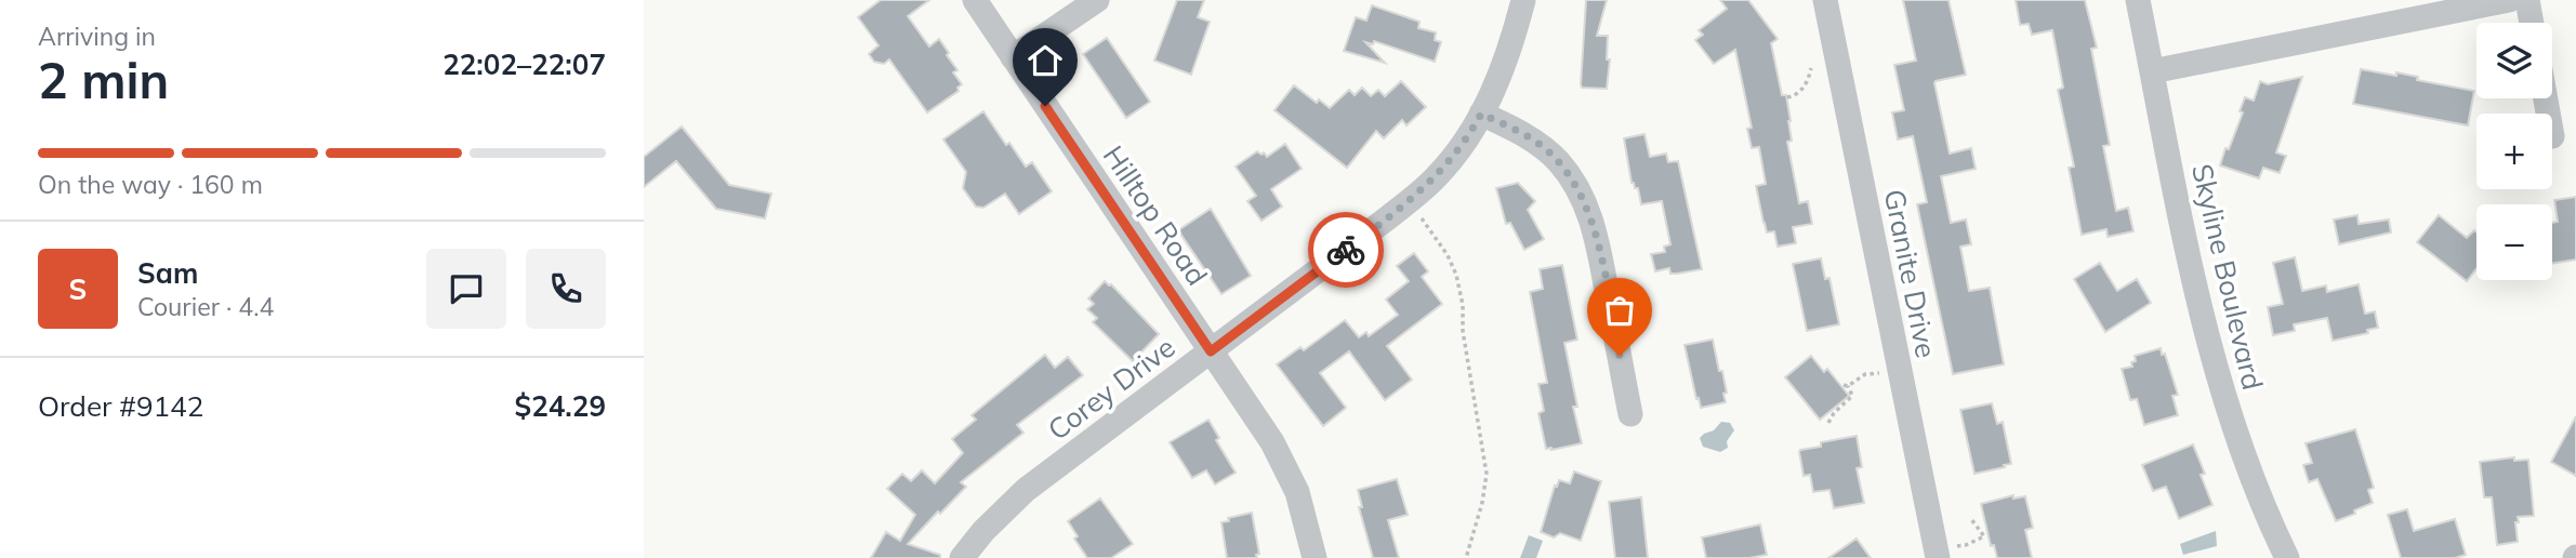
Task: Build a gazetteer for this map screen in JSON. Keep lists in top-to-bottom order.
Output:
{
  "streets": {
    "street": [
      "Hilltop Road",
      "Granite Drive",
      "Skyline Boulevard",
      "Corey Drive"
    ]
  },
  "crossings": [
    ["Hilltop Road", "Corey Drive"]
  ],
  "page": {
    "heading": ["2 min", "Arriving in", "22:02–22:07"],
    "panel": [
      "Sam",
      "Courier · 4.4",
      "Order #9142",
      "$24.29"
    ],
    "map_buttons": ["+", "−"],
    "bar": "On the way · 160 m",
    "round": "S"
  }
}
